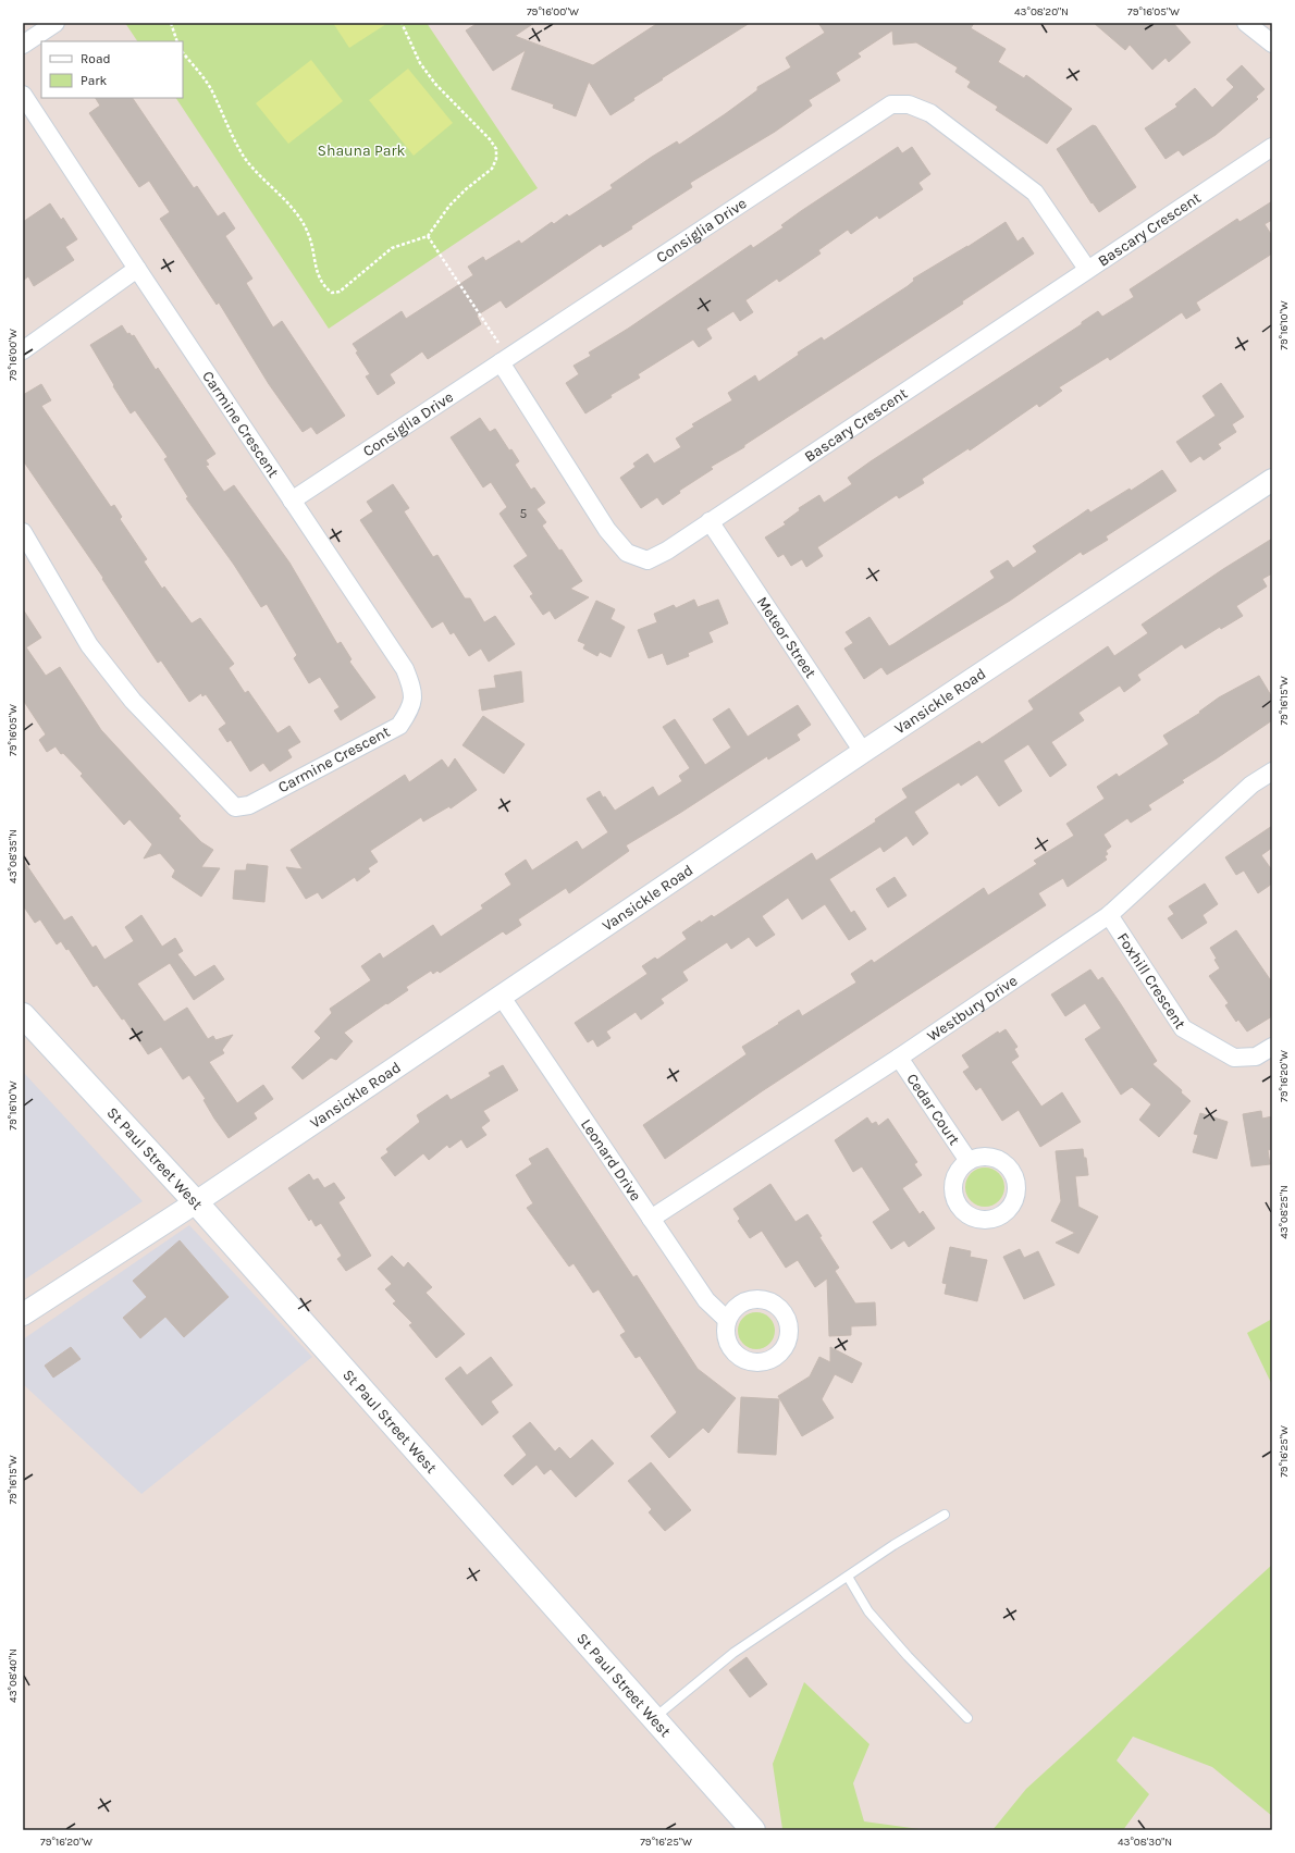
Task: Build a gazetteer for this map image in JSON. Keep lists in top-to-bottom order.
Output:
{
  "streets": {
    "main road": ["St Paul Street West"],
    "street": [
      "Bascary Crescent",
      "Consiglia Drive",
      "Carmine Crescent",
      "Meteor Street",
      "Vansickle Road",
      "Foxhill Crescent",
      "Westbury Drive",
      "Cedar Court",
      "Leonard Drive"
    ]
  },
  "crossings": [
    ["Bascary Crescent", "Consiglia Drive"],
    ["Bascary Crescent", "Meteor Street"],
    ["Consiglia Drive", "Carmine Crescent"],
    ["Meteor Street", "Vansickle Road"],
    ["Vansickle Road", "St Paul Street West"],
    ["Vansickle Road", "Leonard Drive"],
    ["Foxhill Crescent", "Westbury Drive"],
    ["Westbury Drive", "Cedar Court"],
    ["Westbury Drive", "Leonard Drive"]
  ],
  "parks": ["Shauna Park"],
  "house_numbers": ["5"],
  "legend": ["Road", "Park"],
  "coordinates": [
    "79°16'00\"W",
    "43°08'20\"N",
    "79°16'05\"W",
    "79°16'10\"W",
    "79°16'15\"W",
    "43°08'35\"N",
    "79°16'20\"W",
    "43°08'25\"N",
    "79°16'25\"W",
    "43°08'40\"N",
    "43°08'30\"N"
  ]
}
